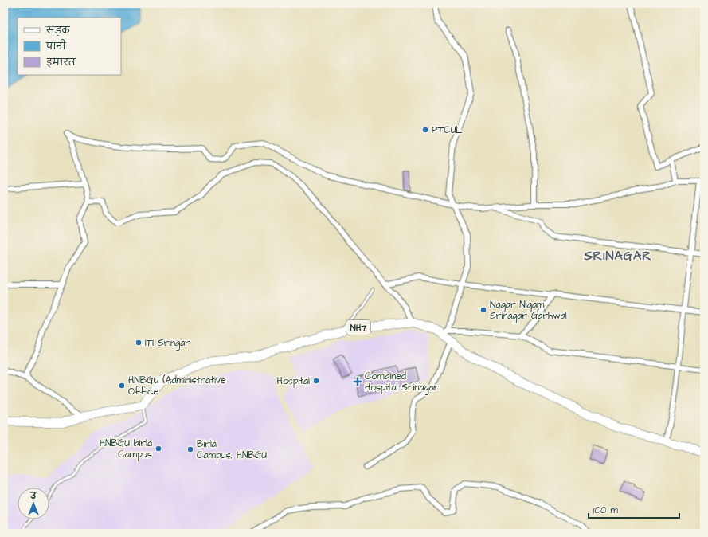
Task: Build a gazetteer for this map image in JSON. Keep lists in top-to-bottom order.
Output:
{
  "streets": {
    "highway": ["NH7"]
  },
  "districts": ["SRINAGAR"],
  "places": {
    "other": [
      "PTCUL",
      "Nagar Nigam Srinagar Garhwal",
      "ITI Sringar",
      "Hospital",
      "HNBGU (Administrative Office",
      "HNBGU birla Campus",
      "Birla Campus, HNBGU"
    ],
    "health": ["Combined Hospital Srinagar"]
  },
  "legend": ["सड़क", "पानी", "इमारत"],
  "scale_bar": "100 m",
  "north": "top"
}
